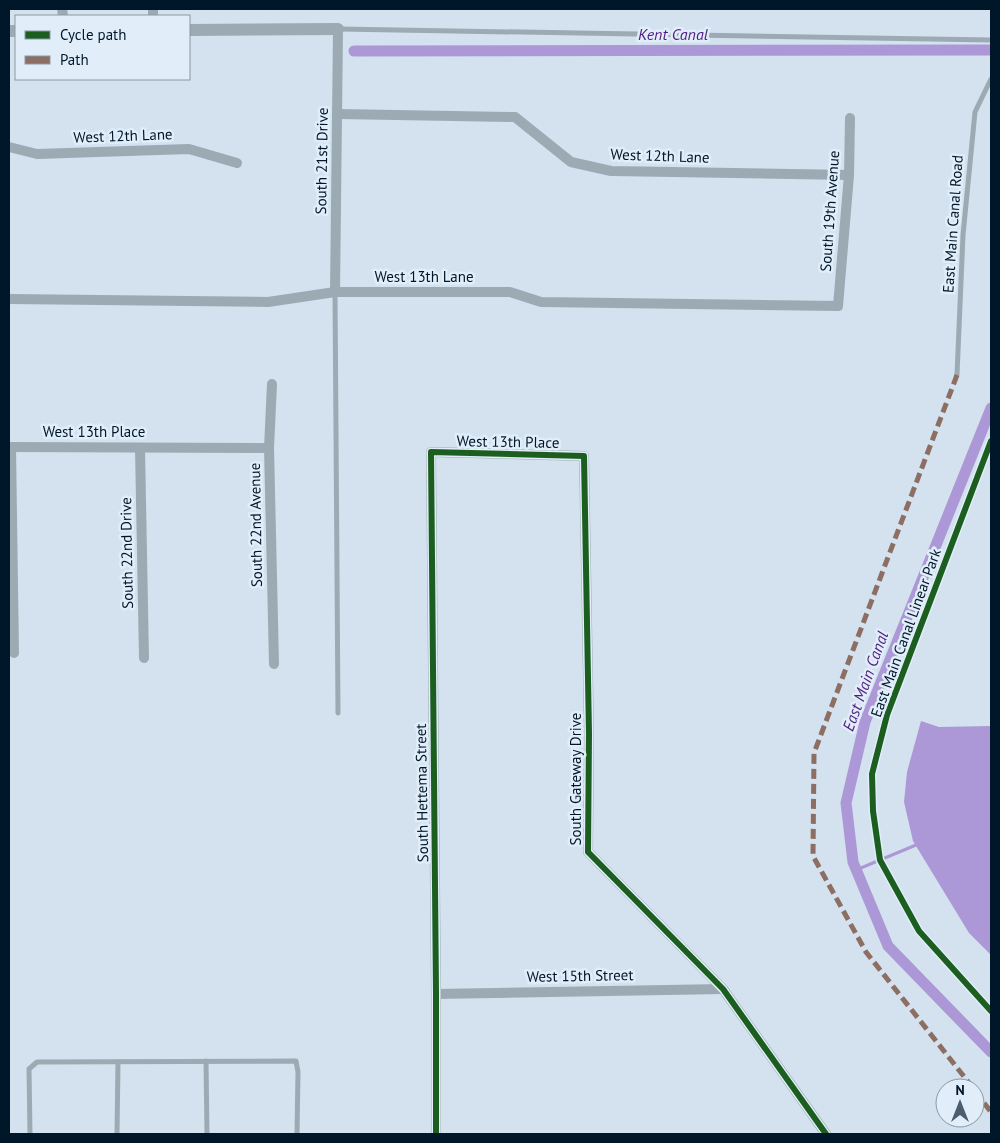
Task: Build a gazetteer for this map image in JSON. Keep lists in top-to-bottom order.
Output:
{
  "streets": {
    "street": [
      "West 12th Lane",
      "South 21st Drive",
      "South 19th Avenue",
      "West 13th Lane",
      "West 13th Place",
      "South 22nd Avenue",
      "South 22nd Drive",
      "South Gateway Drive",
      "South Hettema Street",
      "West 15th Street"
    ],
    "lane": ["East Main Canal Road"],
    "cycle path": ["East Main Canal Linear Park"]
  },
  "crossings": [
    ["West 12th Lane", "South 21st Drive"],
    ["West 12th Lane", "South 19th Avenue"],
    ["South 21st Drive", "West 13th Lane"],
    ["South 19th Avenue", "West 13th Lane"],
    ["West 13th Place", "South 22nd Avenue"],
    ["West 13th Place", "South 22nd Drive"],
    ["West 13th Place", "South Gateway Drive"],
    ["West 13th Place", "South Hettema Street"],
    ["South Gateway Drive", "West 15th Street"],
    ["South Hettema Street", "West 15th Street"]
  ],
  "water": ["Kent Canal", "East Main Canal"],
  "legend": ["Cycle path", "Path"],
  "north": "top"
}
